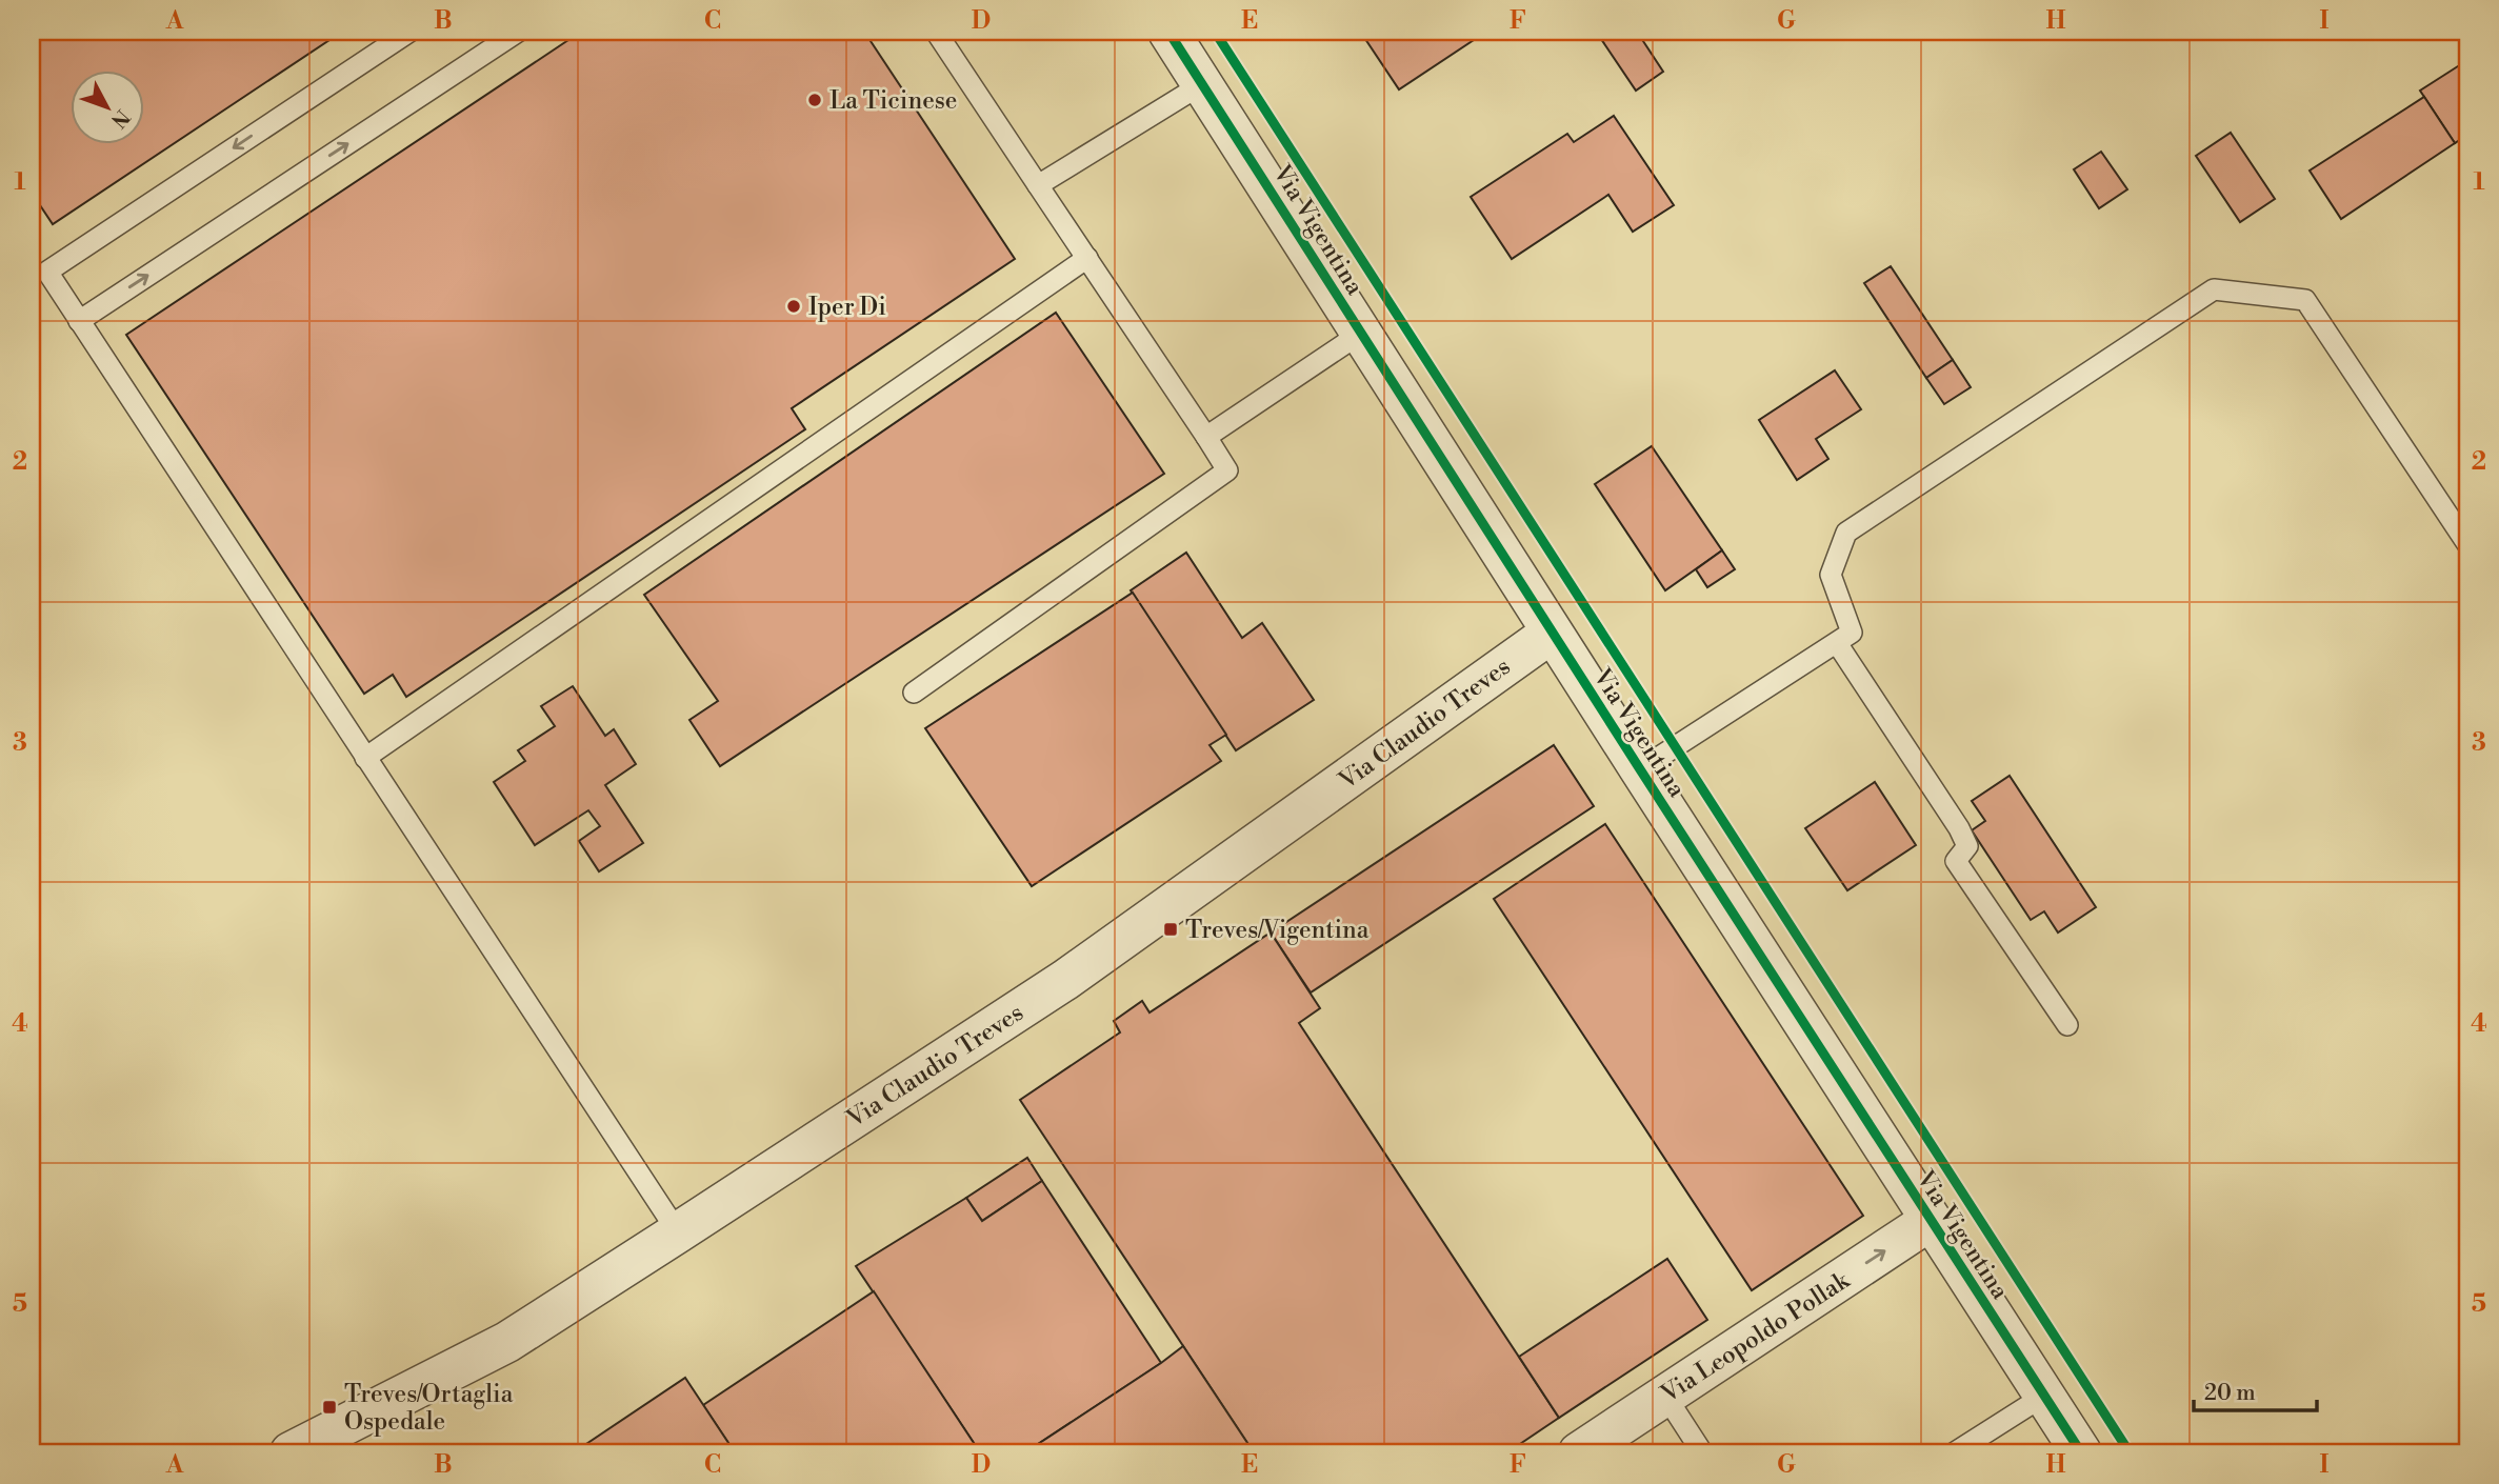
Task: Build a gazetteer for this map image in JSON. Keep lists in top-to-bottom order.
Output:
{
  "streets": {
    "street": ["Via Vigentina", "Via Claudio Treves", "Via Leopoldo Pollak"]
  },
  "crossings": [
    ["Via Vigentina", "Via Claudio Treves"],
    ["Via Vigentina", "Via Leopoldo Pollak"]
  ],
  "one_way": ["Via Leopoldo Pollak"],
  "places": {
    "other": ["La Ticinese", "Iper Di"],
    "transit": ["Treves/Vigentina", "Treves/Ortaglia Ospedale"]
  },
  "scale_bar": "20 m",
  "north": "bottom right",
  "grid": {
    "columns": [
      "A",
      "B",
      "C",
      "D",
      "E",
      "F",
      "G",
      "H",
      "I"
    ],
    "rows": [
      "1",
      "2",
      "3",
      "4",
      "5"
    ]
  }
}
